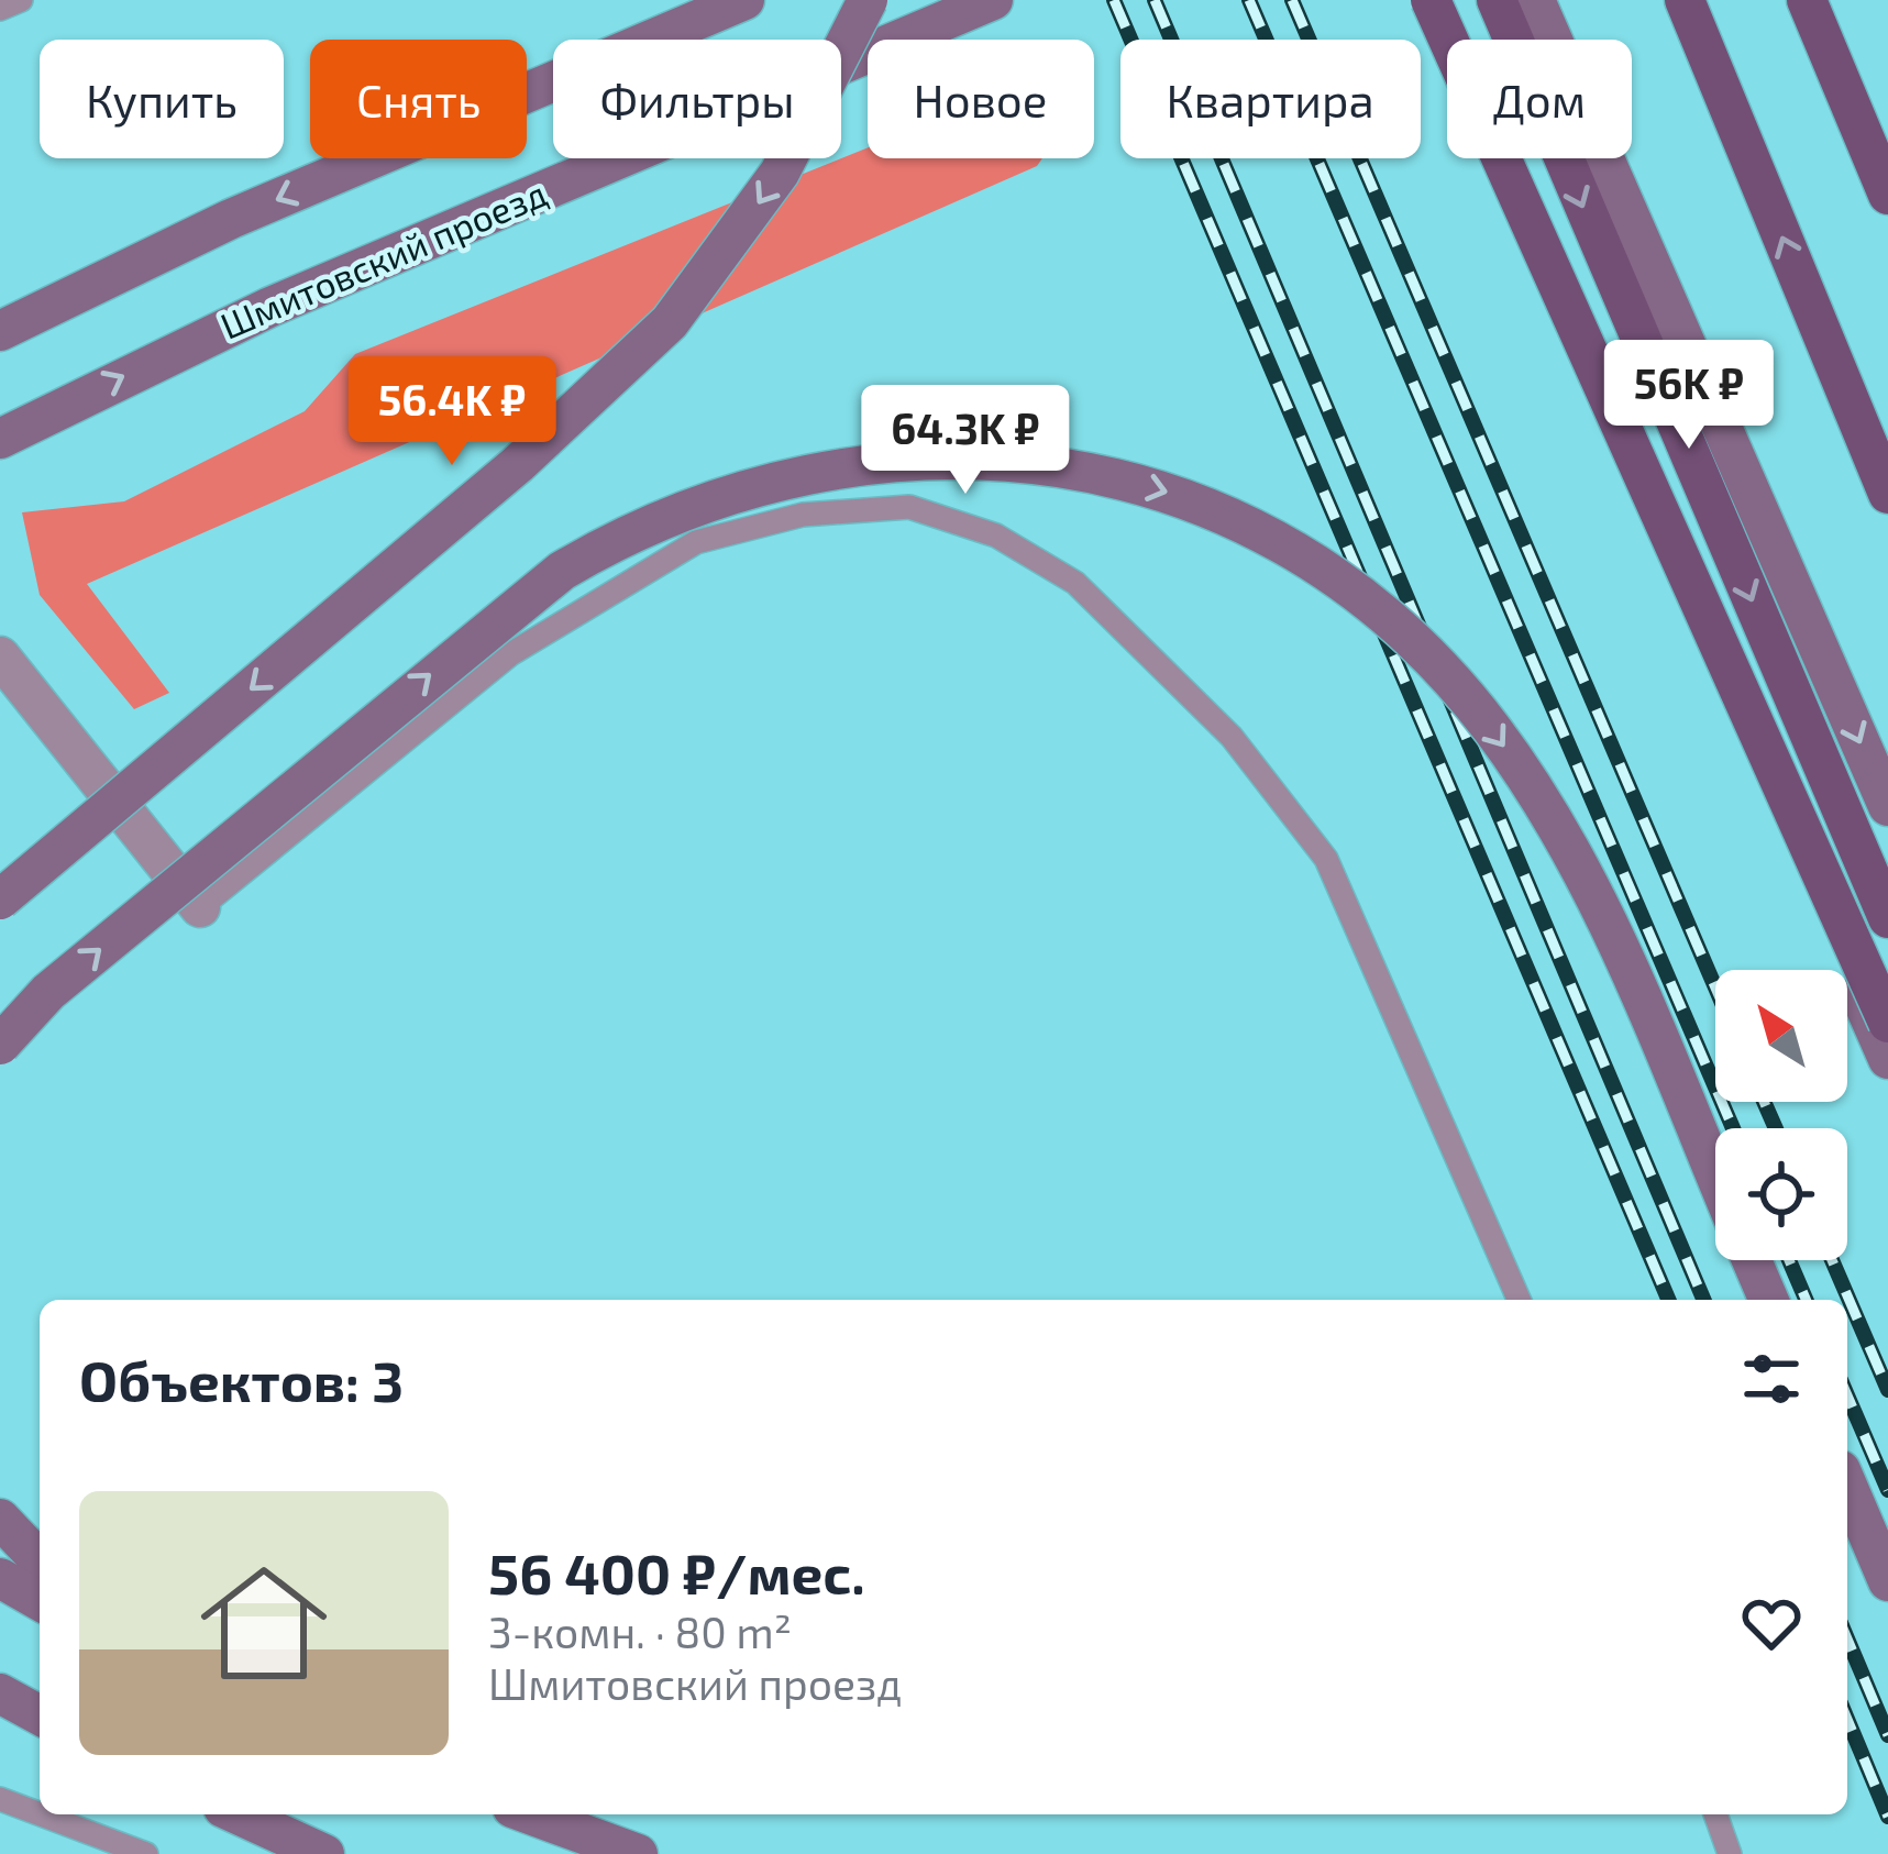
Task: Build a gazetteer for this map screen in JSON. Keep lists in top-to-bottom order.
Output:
{
  "streets": {
    "main road": ["Шмитовский проезд"]
  },
  "north": "top left",
  "page": {
    "chip": [
      "Купить",
      "Снять",
      "Фильтры",
      "Новое",
      "Квартира",
      "Дом"
    ],
    "price": ["56K ₽", "56.4K ₽", "64.3K ₽"],
    "heading": "Объектов: 3",
    "list": [
      {
        "name": "56 400 ₽/мес.",
        "note": "3-комн. · 80 m² · Шмитовский проезд"
      }
    ]
  }
}
